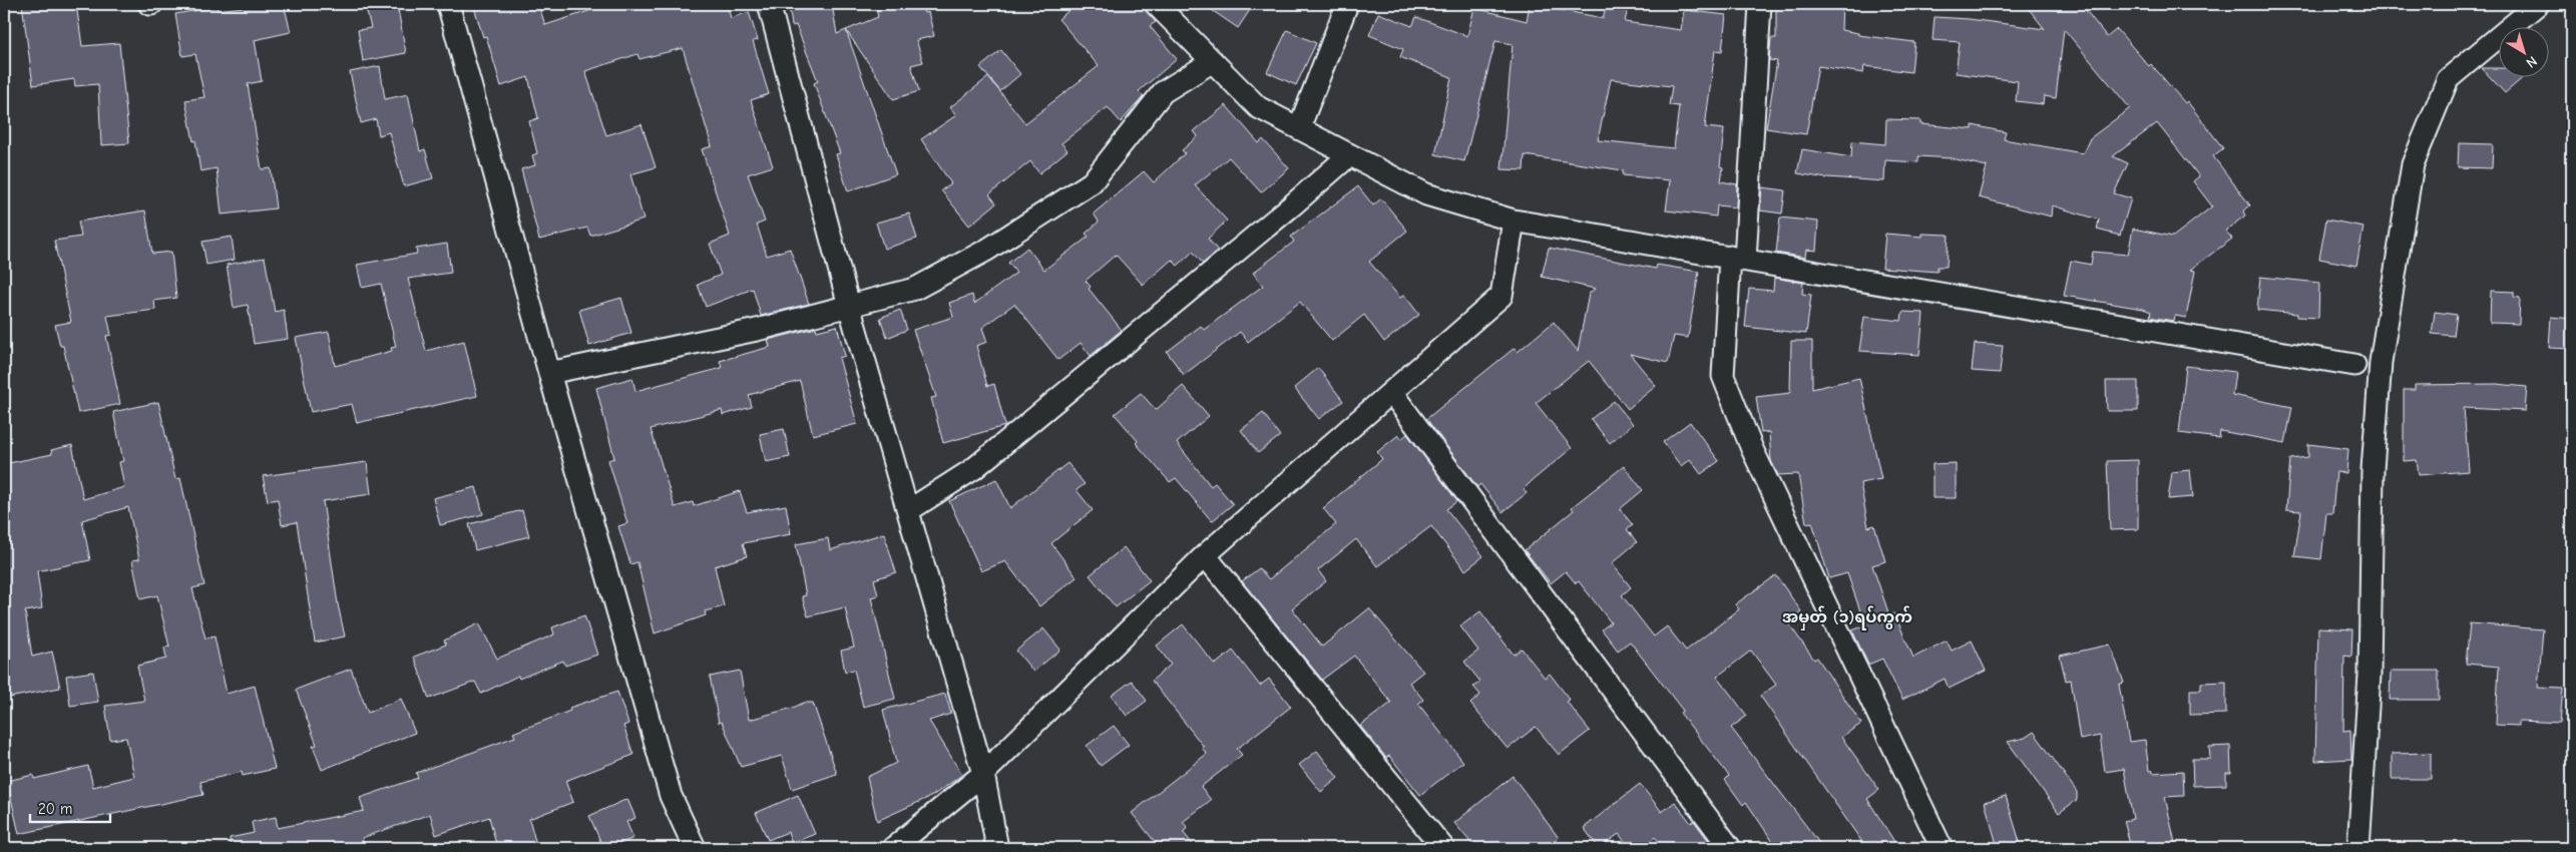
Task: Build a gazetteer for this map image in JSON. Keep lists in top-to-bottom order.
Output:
{
  "districts": ["အမှတ် (၁)ရပ်ကွက်"],
  "scale_bar": "20 m",
  "north": "bottom right"
}
